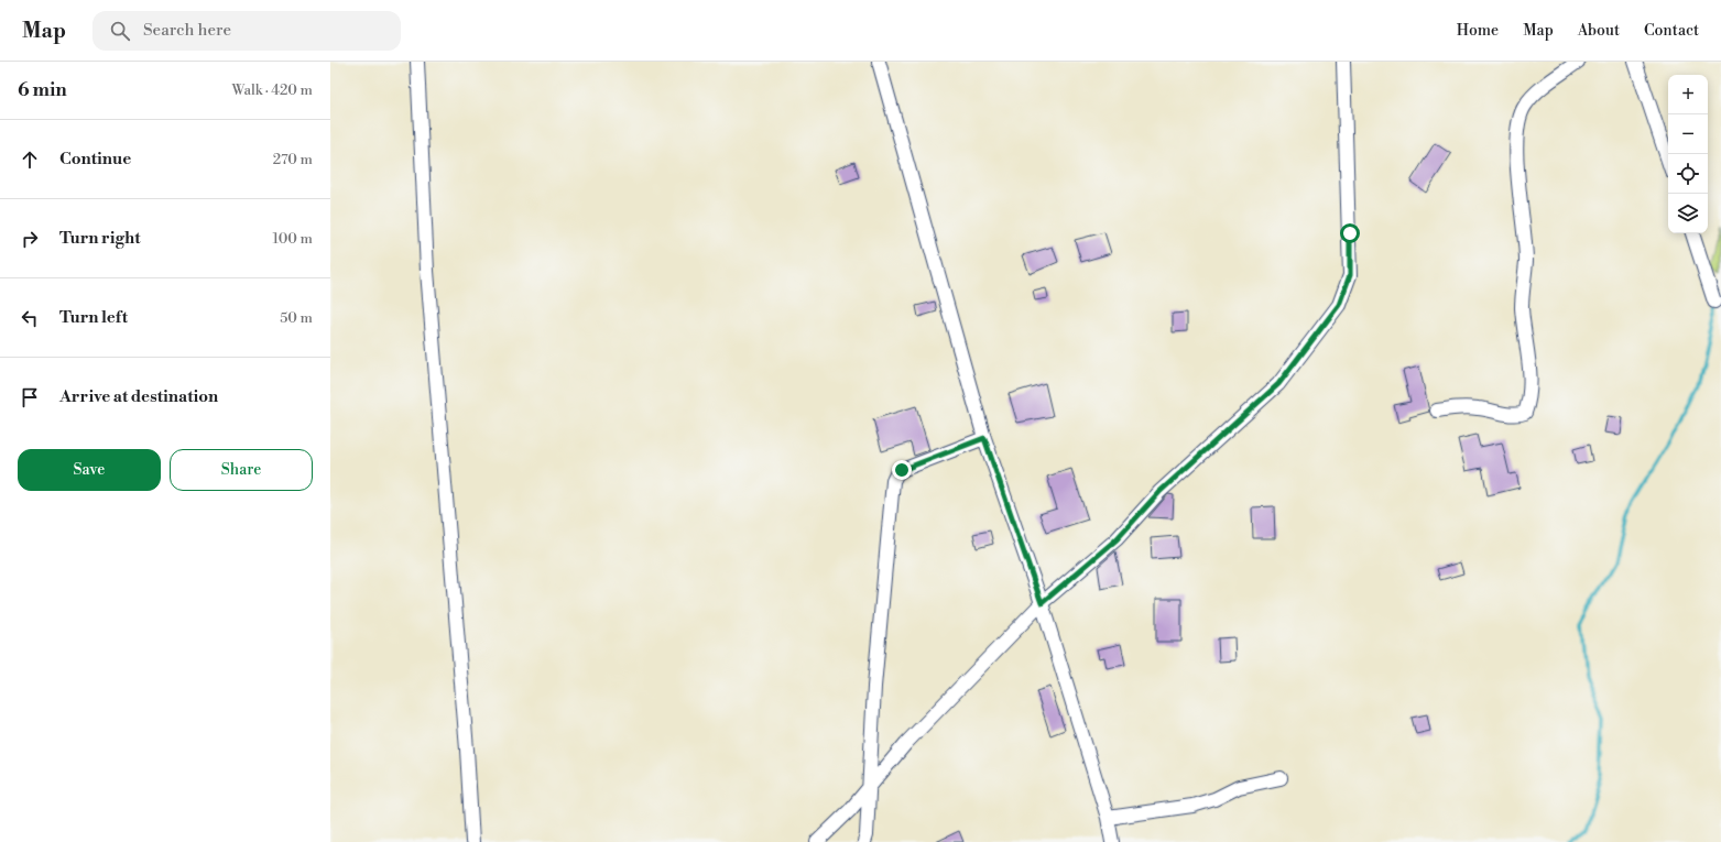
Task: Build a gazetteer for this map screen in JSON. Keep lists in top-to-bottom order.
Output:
{
  "page": {
    "header": "Map",
    "search": "Search here",
    "nav": [
      "Home",
      "Map",
      "About",
      "Contact"
    ],
    "heading": ["6 min", "Walk · 420 m"],
    "map_buttons": ["+", "−"],
    "list": [
      ["Continue", "270 m"],
      ["Turn right", "100 m"],
      ["Turn left", "50 m"],
      "Arrive at destination"
    ],
    "buttons": ["Save", "Share"]
  }
}
